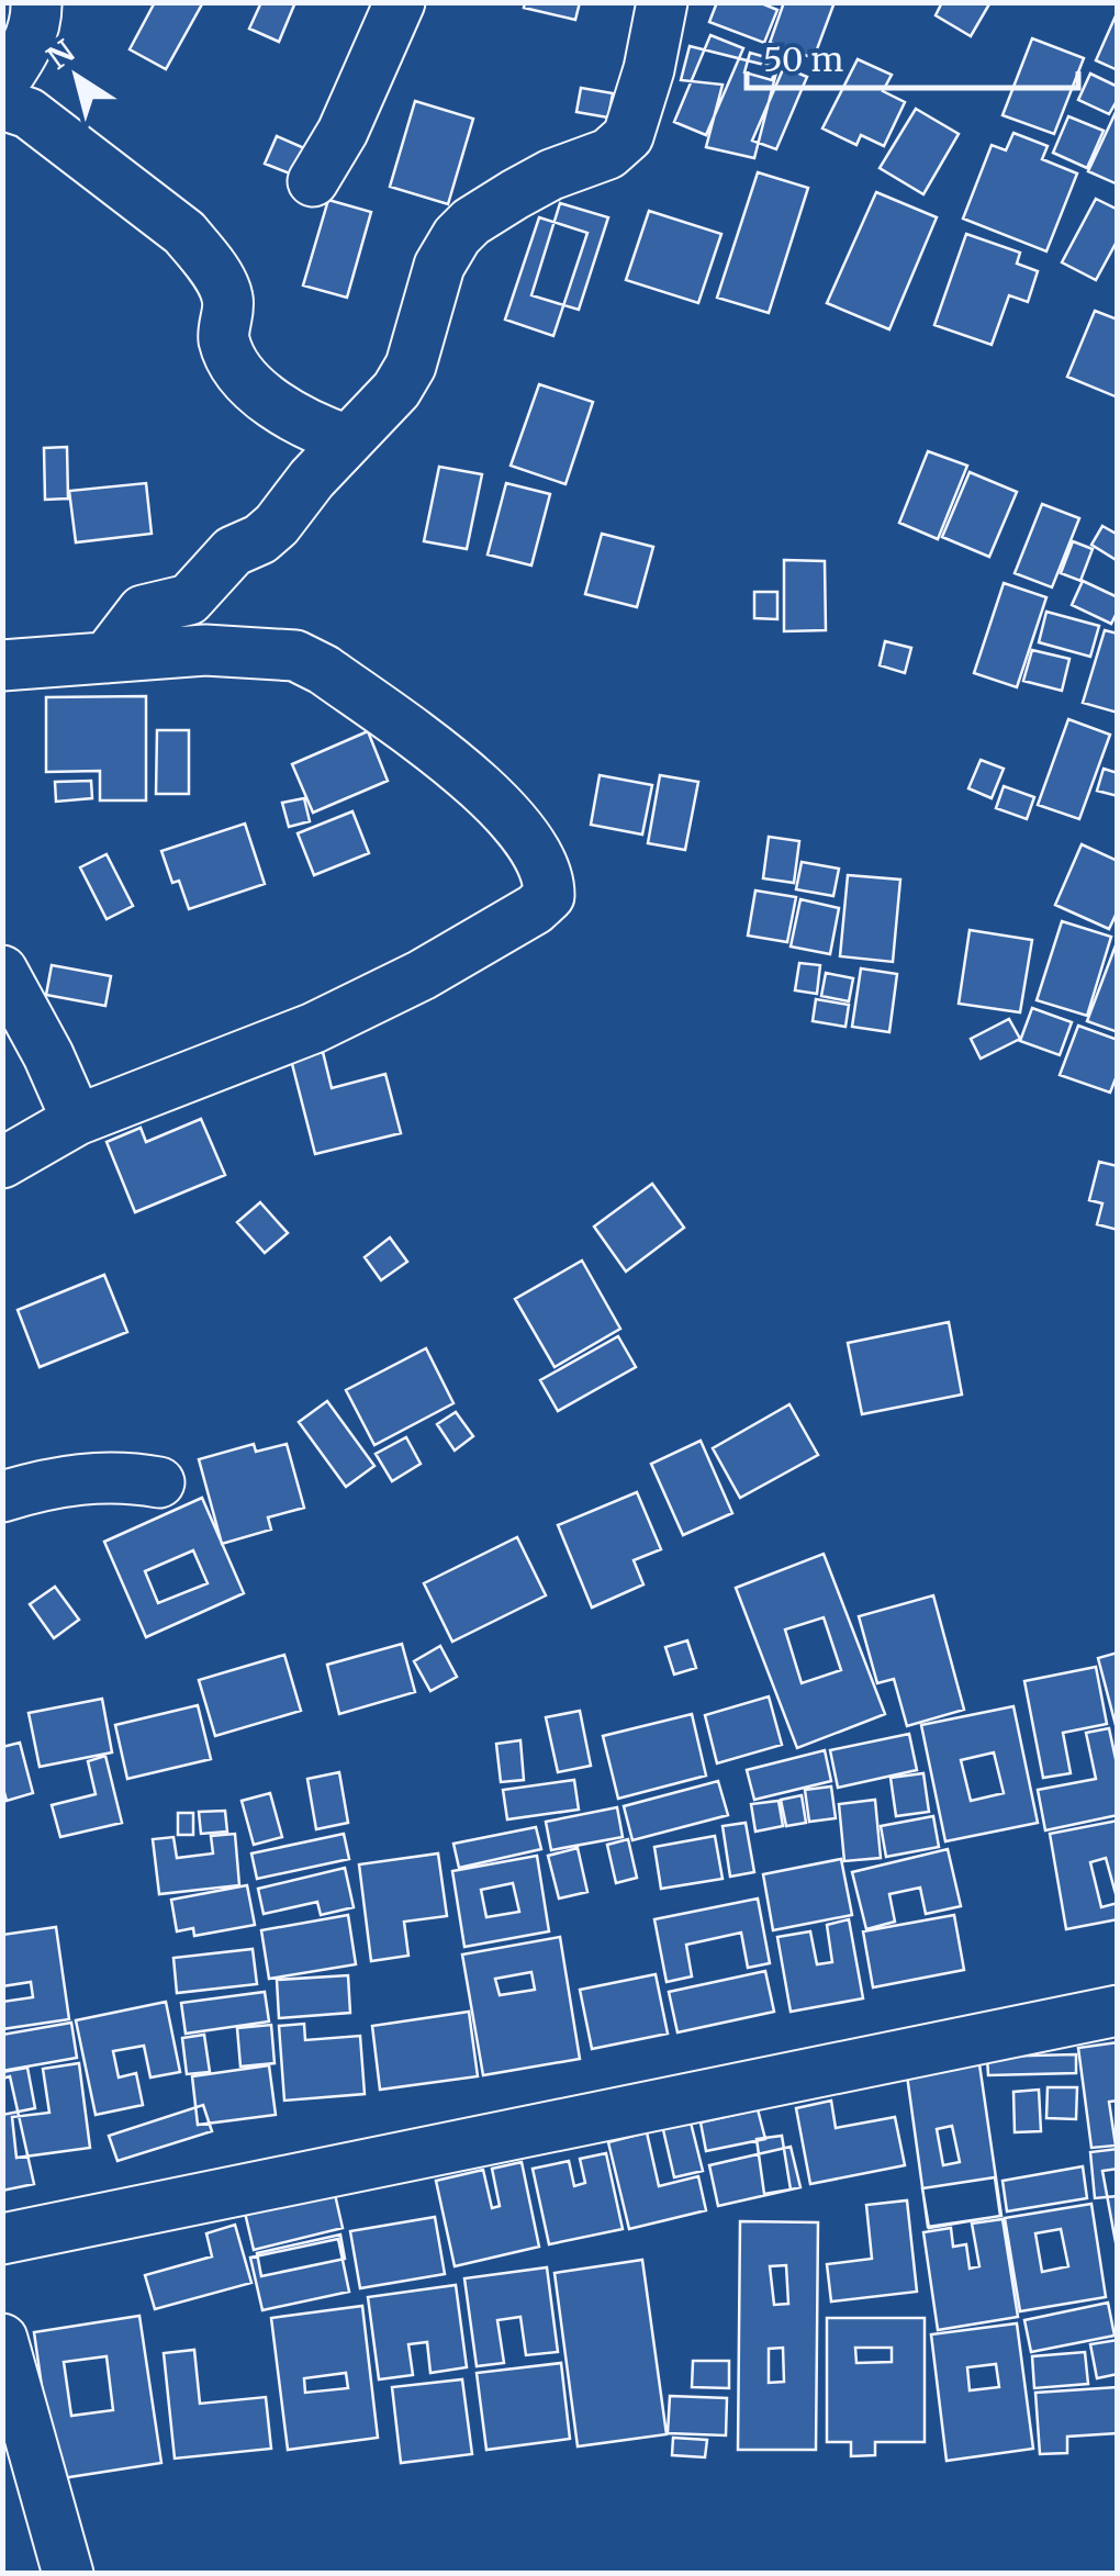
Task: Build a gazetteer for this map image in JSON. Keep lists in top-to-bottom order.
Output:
{
  "scale_bar": "50 m",
  "north": "top left"
}
